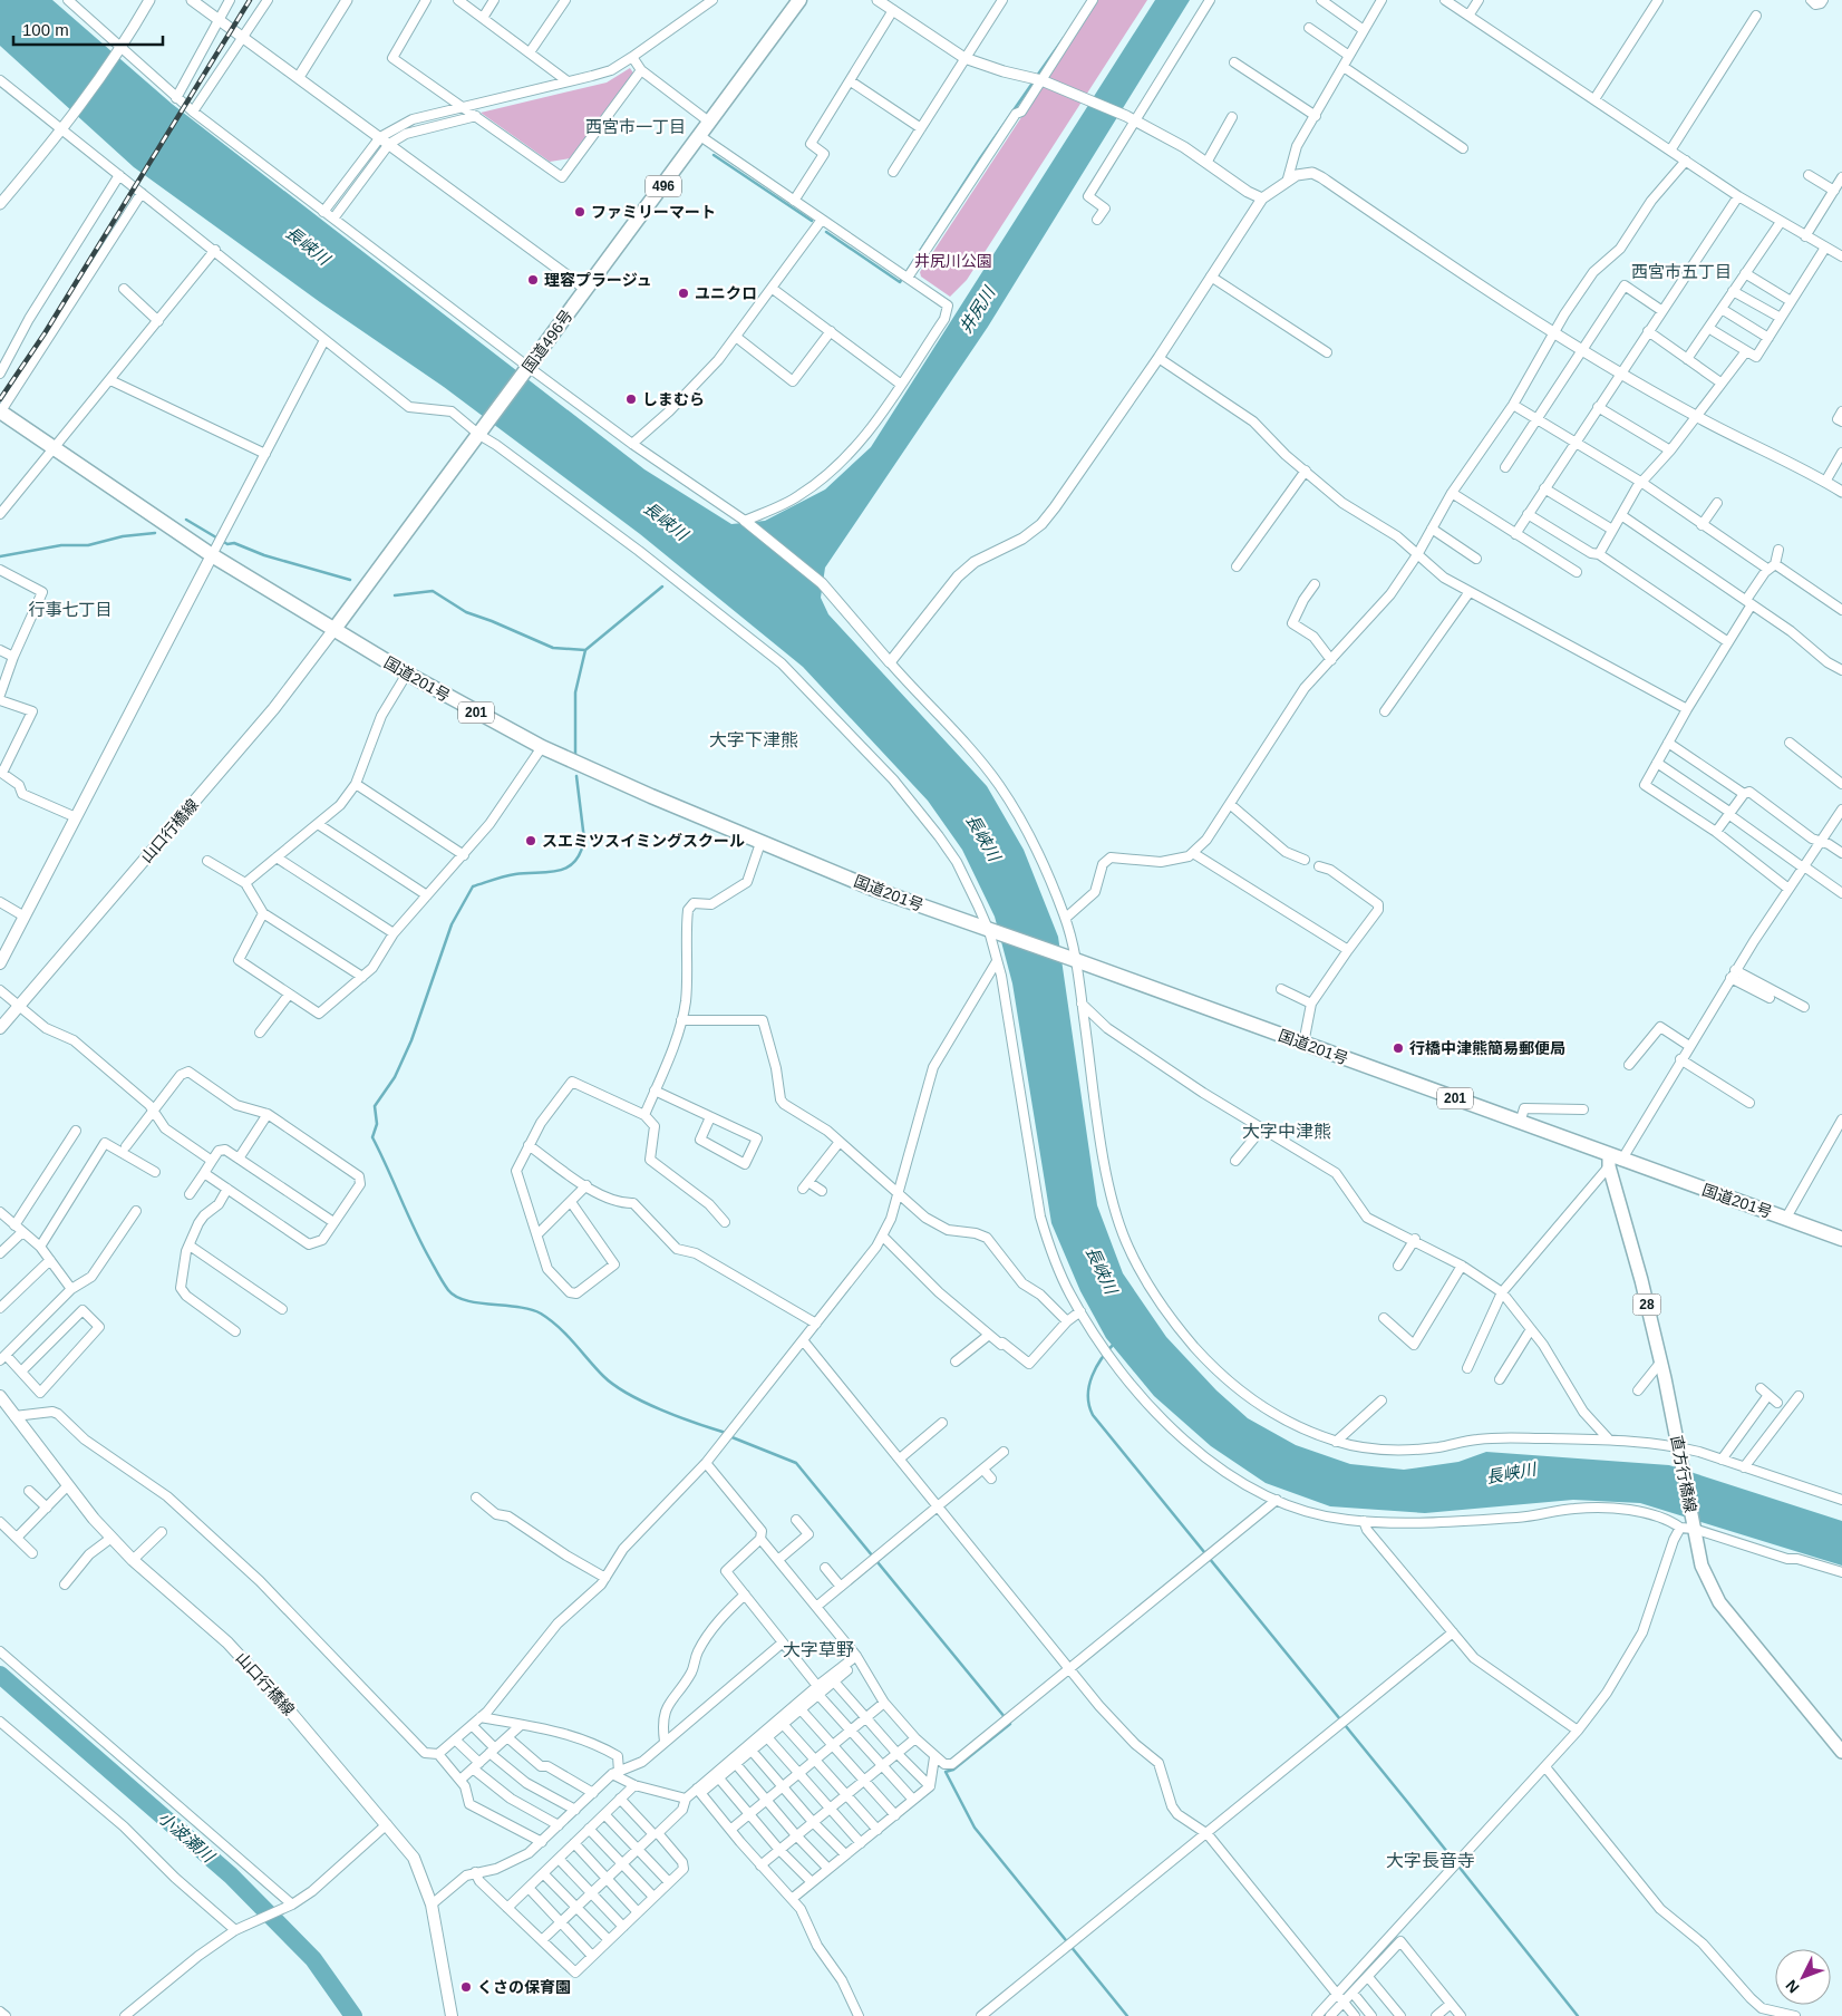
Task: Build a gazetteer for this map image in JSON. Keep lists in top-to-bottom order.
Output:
{
  "streets": {
    "highway": [
      "496",
      "国道496号",
      "国道201号",
      "201"
    ],
    "main road": ["山口行橋線", "28", "直方行橋線"]
  },
  "crossings": [
    ["国道496号", "国道201号"],
    ["国道496号", "山口行橋線"],
    ["国道201号", "山口行橋線"],
    ["国道201号", "直方行橋線"]
  ],
  "districts": [
    "西宮市一丁目",
    "西宮市五丁目",
    "行事七丁目",
    "大字下津熊",
    "大字中津熊",
    "大字草野",
    "大字長音寺"
  ],
  "water": ["長峡川", "井尻川", "小波瀬川"],
  "parks": ["井尻川公園"],
  "places": [
    "ファミリーマート",
    "理容プラージュ",
    "ユニクロ",
    "しまむら",
    "スエミツスイミングスクール",
    "行橋中津熊簡易郵便局",
    "くさの保育園"
  ],
  "scale_bar": "100 m",
  "north": "bottom left"
}
